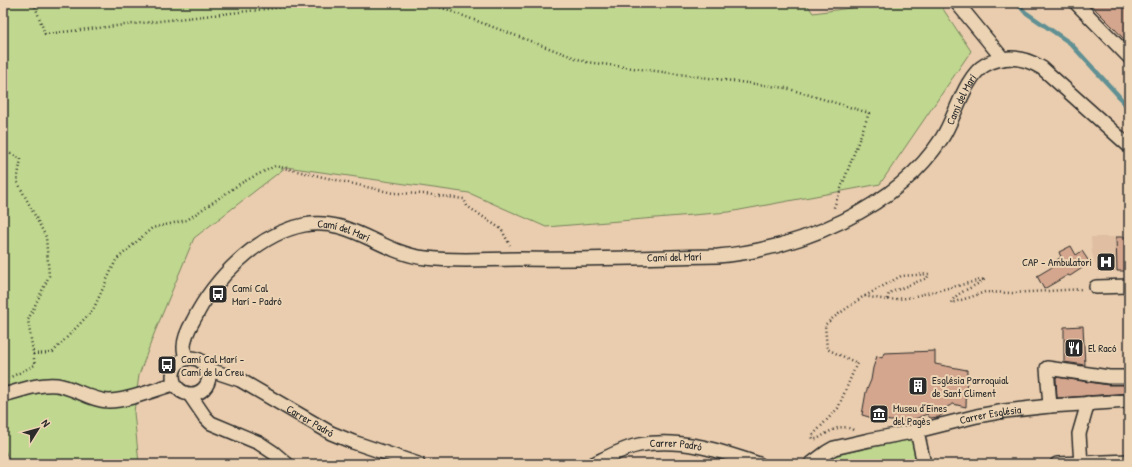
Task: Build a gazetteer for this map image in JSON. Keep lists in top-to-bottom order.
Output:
{
  "streets": {
    "street": ["Camí del Marí", "Carrer Església", "Carrer Padró"]
  },
  "crossings": [
    ["Camí del Marí", "Carrer Padró"]
  ],
  "places": {
    "hospital": ["CAP - Ambulatori"],
    "bus stop": ["Camí Cal Marí - Padró", "Camí Cal Marí - Camí de la Creu"],
    "restaurant": ["El Racó"],
    "building": ["Església Parroquial de Sant Climent"],
    "museum": ["Museu d’Eines del Pagès"]
  },
  "north": "top right"
}
